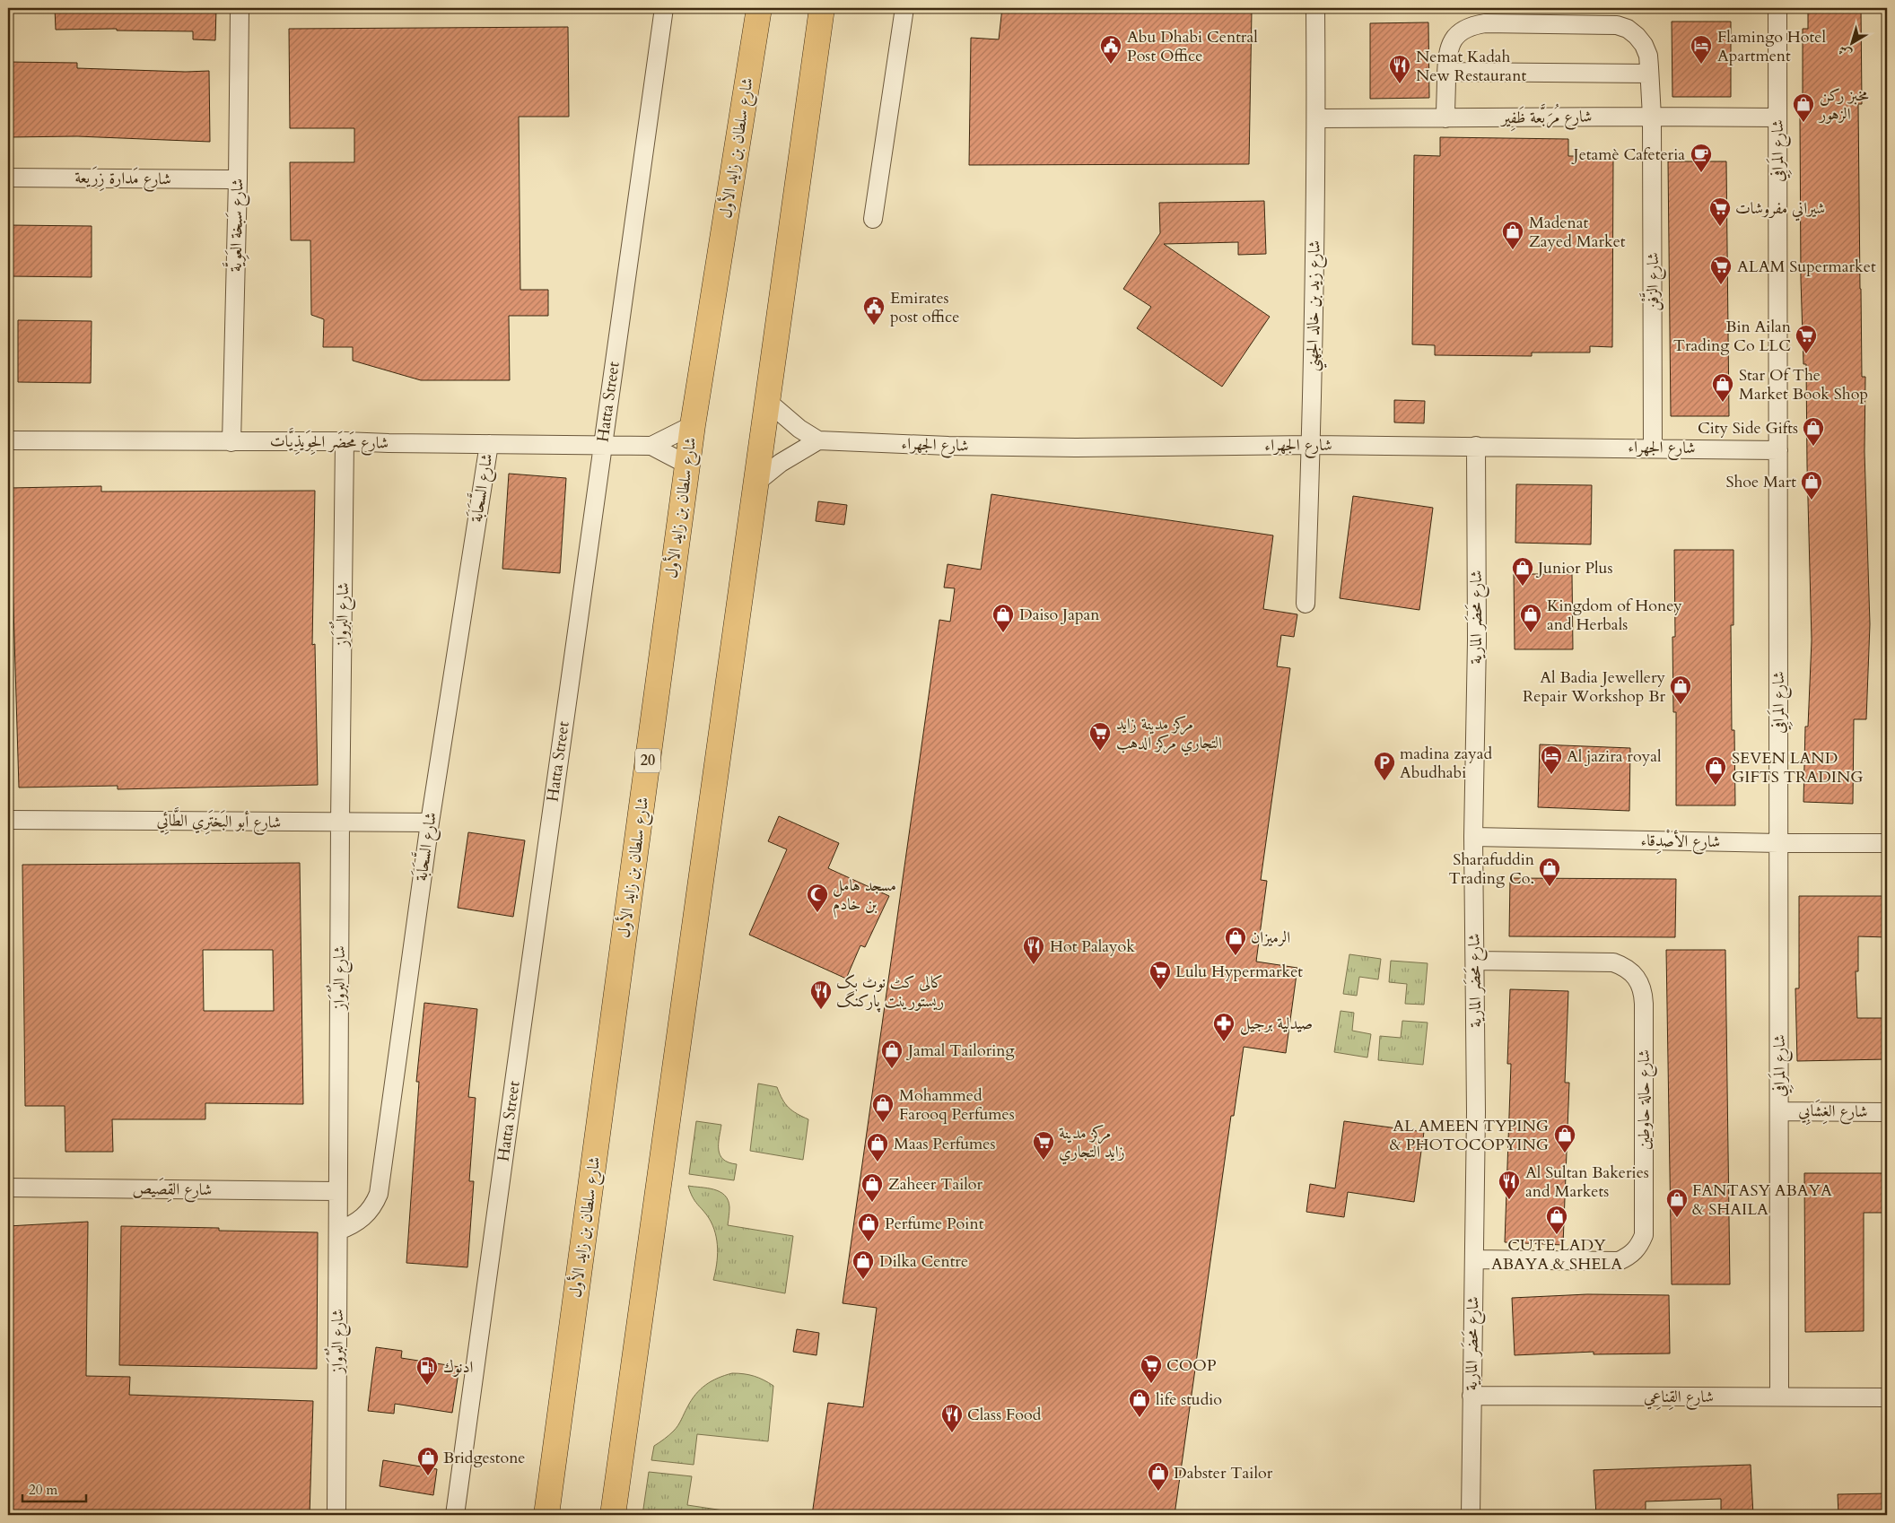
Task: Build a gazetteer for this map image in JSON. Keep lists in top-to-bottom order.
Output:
{
  "streets": {
    "main road": ["شارع سلطان بن زايد الأول", "20"],
    "street": [
      "شارع مُرَبَّعة ظَفِير",
      "شارع المَرافِي",
      "شارع مَدارة زِرَيعة",
      "شارع سَبخة العَوِيَّة",
      "شارع الزَّفْن",
      "شارع زيد بن خالد الجهني",
      "Hatta Street",
      "شارع مَحضَر الحِوَيذِيَّات",
      "شارع الجهراء",
      "شارع السَّحَابَة",
      "شارع البُرْوَاز",
      "شارع مَحضَر المارية",
      "شارع أبو البَختَرِي الطَّائِي",
      "شارع الأصْدِقاء",
      "شارع حالة حاوطين",
      "شارع الغِشَابِي",
      "شارع القِصَيص",
      "شارع القِناعِي"
    ]
  },
  "crossings": [
    ["شارع مُرَبَّعة ظَفِير", "شارع المَرافِي"],
    ["شارع مُرَبَّعة ظَفِير", "شارع الزَّفْن"],
    ["شارع مُرَبَّعة ظَفِير", "شارع زيد بن خالد الجهني"],
    ["شارع سلطان بن زايد الأول", "شارع مَحضَر الحِوَيذِيَّات"],
    ["شارع المَرافِي", "شارع الجهراء"],
    ["شارع المَرافِي", "شارع الأصْدِقاء"],
    ["شارع المَرافِي", "شارع الغِشَابِي"],
    ["شارع المَرافِي", "شارع القِناعِي"],
    ["شارع مَدارة زِرَيعة", "شارع سَبخة العَوِيَّة"],
    ["شارع سَبخة العَوِيَّة", "شارع مَحضَر الحِوَيذِيَّات"],
    ["شارع الزَّفْن", "شارع الجهراء"],
    ["شارع زيد بن خالد الجهني", "شارع الجهراء"],
    ["Hatta Street", "شارع مَحضَر الحِوَيذِيَّات"],
    ["شارع مَحضَر الحِوَيذِيَّات", "شارع السَّحَابَة"],
    ["شارع مَحضَر الحِوَيذِيَّات", "شارع البُرْوَاز"],
    ["شارع الجهراء", "شارع مَحضَر المارية"],
    ["شارع السَّحَابَة", "شارع البُرْوَاز"],
    ["شارع السَّحَابَة", "شارع أبو البَختَرِي الطَّائِي"],
    ["شارع البُرْوَاز", "شارع أبو البَختَرِي الطَّائِي"],
    ["شارع البُرْوَاز", "شارع القِصَيص"],
    ["شارع مَحضَر المارية", "شارع الأصْدِقاء"],
    ["شارع مَحضَر المارية", "شارع حالة حاوطين"],
    ["شارع مَحضَر المارية", "شارع القِناعِي"]
  ],
  "places": {
    "public building": ["Abu Dhabi Central Post Office", "Emirates post office"],
    "hotel": ["Flamingo Hotel Apartment", "Al jazira royal"],
    "restaurant": [
      "Nemat Kadah New Restaurant",
      "Hot Palayok",
      "کالی کٹ نوٹ بک ریستورینت پارکنگ",
      "Al Sultan Bakeries and Markets",
      "Class Food"
    ],
    "shop": [
      "مخبز ركن الزهور",
      "Madenat Zayed Market",
      "Star Of The Market Book Shop",
      "City Side Gifts",
      "Shoe Mart",
      "Junior Plus",
      "Daiso Japan",
      "Kingdom of Honey and Herbals",
      "Al Badia Jewellery Repair Workshop Br",
      "SEVEN LAND GIFTS TRADING",
      "Sharafuddin Trading Co.",
      "الرميزان",
      "Jamal Tailoring",
      "Mohammed Farooq Perfumes",
      "AL AMEEN TYPING & PHOTOCOPYING",
      "Maas Perfumes",
      "Zaheer Tailor",
      "FANTASY ABAYA & SHAILA",
      "CUTE LADY ABAYA & SHELA",
      "Perfume Point",
      "Dilka Centre",
      "life studio",
      "Bridgestone",
      "Dabster Tailor"
    ],
    "cafe": ["Jetamè Cafeteria"],
    "supermarket": [
      "شيراني مفروشات",
      "ALAM Supermarket",
      "Bin Ailan Trading Co LLC",
      "مركز مدينة زايد التجاري مركز الدهب",
      "Lulu Hypermarket",
      "مركز مدينة زايد التجاري",
      "COOP"
    ],
    "parking": ["madina zayad Abudhabi"],
    "mosque": ["مسجد هامل بن خادم"],
    "pharmacy": ["صيدلية برجيل"],
    "fuel station": ["ادنوك"]
  },
  "scale_bar": "20 m",
  "north": "bottom left"
}
